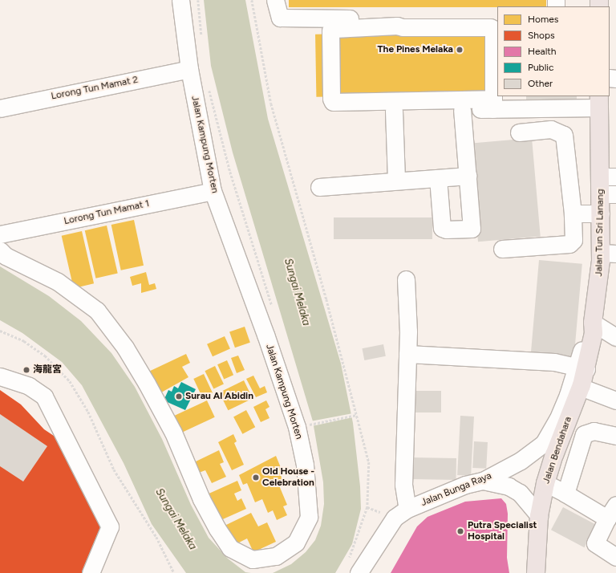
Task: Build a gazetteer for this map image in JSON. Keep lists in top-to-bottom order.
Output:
{
  "streets": {
    "main road": ["Jalan Tun Sri Lanang", "Jalan Bendahara"],
    "street": [
      "Lorong Tun Mamat 2",
      "Jalan Kampung Morten",
      "Lorong Tun Mamat 1",
      "Jalan Bunga Raya"
    ]
  },
  "crossings": [
    ["Lorong Tun Mamat 2", "Jalan Kampung Morten"],
    ["Jalan Kampung Morten", "Lorong Tun Mamat 1"],
    ["Jalan Tun Sri Lanang", "Jalan Bendahara"],
    ["Jalan Bendahara", "Jalan Bunga Raya"]
  ],
  "water": ["Sungai Melaka"],
  "places": [
    "The Pines Melaka",
    "海龍宮",
    "Surau Al Abidin",
    "Old House - Celebration",
    "Putra Specialist Hospital"
  ],
  "legend": [
    "Homes",
    "Shops",
    "Health",
    "Public",
    "Other"
  ]
}
